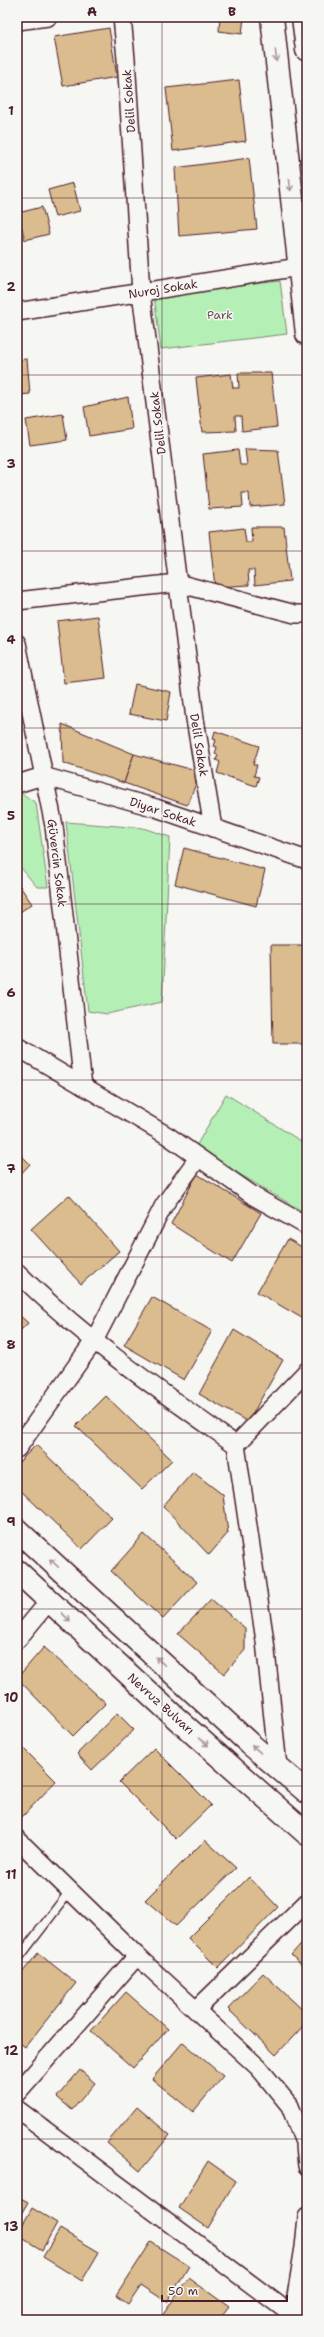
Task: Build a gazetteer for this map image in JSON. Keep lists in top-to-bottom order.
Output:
{
  "streets": {
    "main road": ["Nevruz Bulvarı"],
    "street": [
      "Delil Sokak",
      "Nuroj Sokak",
      "Diyar Sokak",
      "Güvercin Sokak"
    ]
  },
  "crossings": [
    ["Delil Sokak", "Nuroj Sokak"],
    ["Delil Sokak", "Diyar Sokak"],
    ["Diyar Sokak", "Güvercin Sokak"]
  ],
  "parks": ["Park"],
  "scale_bar": "50 m",
  "grid": {
    "columns": ["A", "B"],
    "rows": [
      "1",
      "2",
      "3",
      "4",
      "5",
      "6",
      "7",
      "8",
      "9",
      "10",
      "11",
      "12",
      "13"
    ]
  }
}
